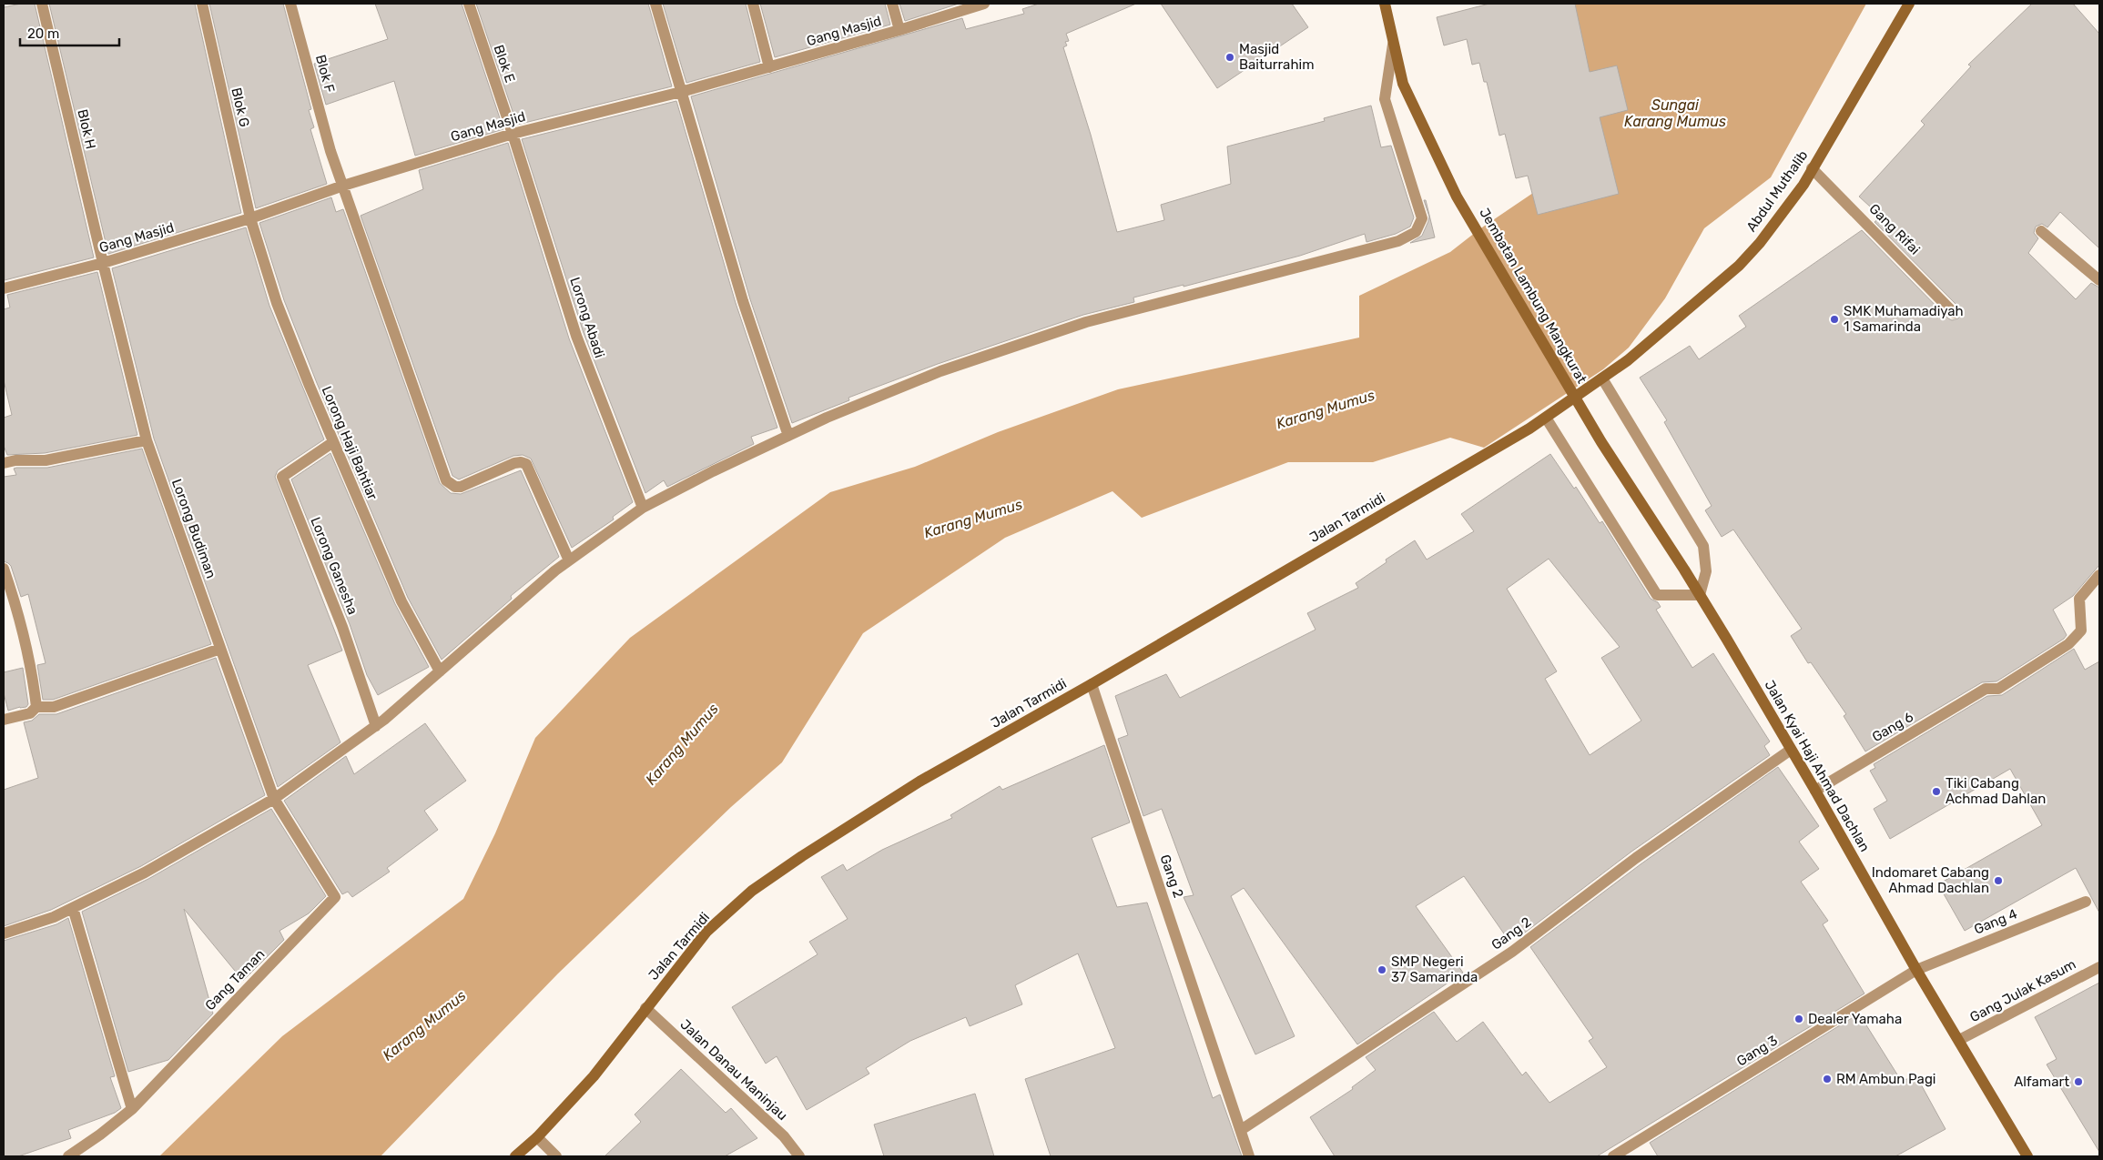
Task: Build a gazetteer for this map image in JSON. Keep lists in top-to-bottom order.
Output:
{
  "streets": {
    "street": [
      "Gang Masjid",
      "Blok E",
      "Blok F",
      "Blok G",
      "Blok H",
      "Abdul Muthalib",
      "Gang Rifai",
      "Jembatan Lambung Mangkurat",
      "Lorong Abadi",
      "Lorong Haji Bahtiar",
      "Jalan Tarmidi",
      "Lorong Budiman",
      "Lorong Ganesha",
      "Gang 6",
      "Jalan Kyai Haji Ahmad Dachlan",
      "Gang 2",
      "Gang 4",
      "Gang Taman",
      "Gang Julak Kasum",
      "Gang 3",
      "Jalan Danau Maninjau"
    ]
  },
  "crossings": [
    ["Gang Masjid", "Blok E"],
    ["Gang Masjid", "Blok F"],
    ["Gang Masjid", "Blok G"],
    ["Gang Masjid", "Blok H"],
    ["Gang Masjid", "Lorong Abadi"],
    ["Gang Masjid", "Lorong Haji Bahtiar"],
    ["Gang Masjid", "Lorong Budiman"],
    ["Blok E", "Lorong Abadi"],
    ["Blok G", "Lorong Haji Bahtiar"],
    ["Blok H", "Lorong Budiman"],
    ["Abdul Muthalib", "Gang Rifai"],
    ["Abdul Muthalib", "Jalan Tarmidi"],
    ["Jembatan Lambung Mangkurat", "Jalan Kyai Haji Ahmad Dachlan"],
    ["Lorong Haji Bahtiar", "Lorong Ganesha"],
    ["Jalan Tarmidi", "Gang 2"],
    ["Jalan Tarmidi", "Jalan Danau Maninjau"],
    ["Lorong Budiman", "Gang Taman"],
    ["Gang 6", "Jalan Kyai Haji Ahmad Dachlan"],
    ["Jalan Kyai Haji Ahmad Dachlan", "Gang 2"],
    ["Jalan Kyai Haji Ahmad Dachlan", "Gang 4"],
    ["Jalan Kyai Haji Ahmad Dachlan", "Gang Julak Kasum"],
    ["Jalan Kyai Haji Ahmad Dachlan", "Gang 3"],
    ["Gang 4", "Gang 3"]
  ],
  "water": ["Sungai Karang Mumus", "Karang Mumus"],
  "places": [
    "Masjid Baiturrahim",
    "SMK Muhamadiyah 1 Samarinda",
    "Tiki Cabang Achmad Dahlan",
    "Indomaret Cabang Ahmad Dachlan",
    "SMP Negeri 37 Samarinda",
    "Dealer Yamaha",
    "RM Ambun Pagi",
    "Alfamart"
  ],
  "scale_bar": "20 m"
}
